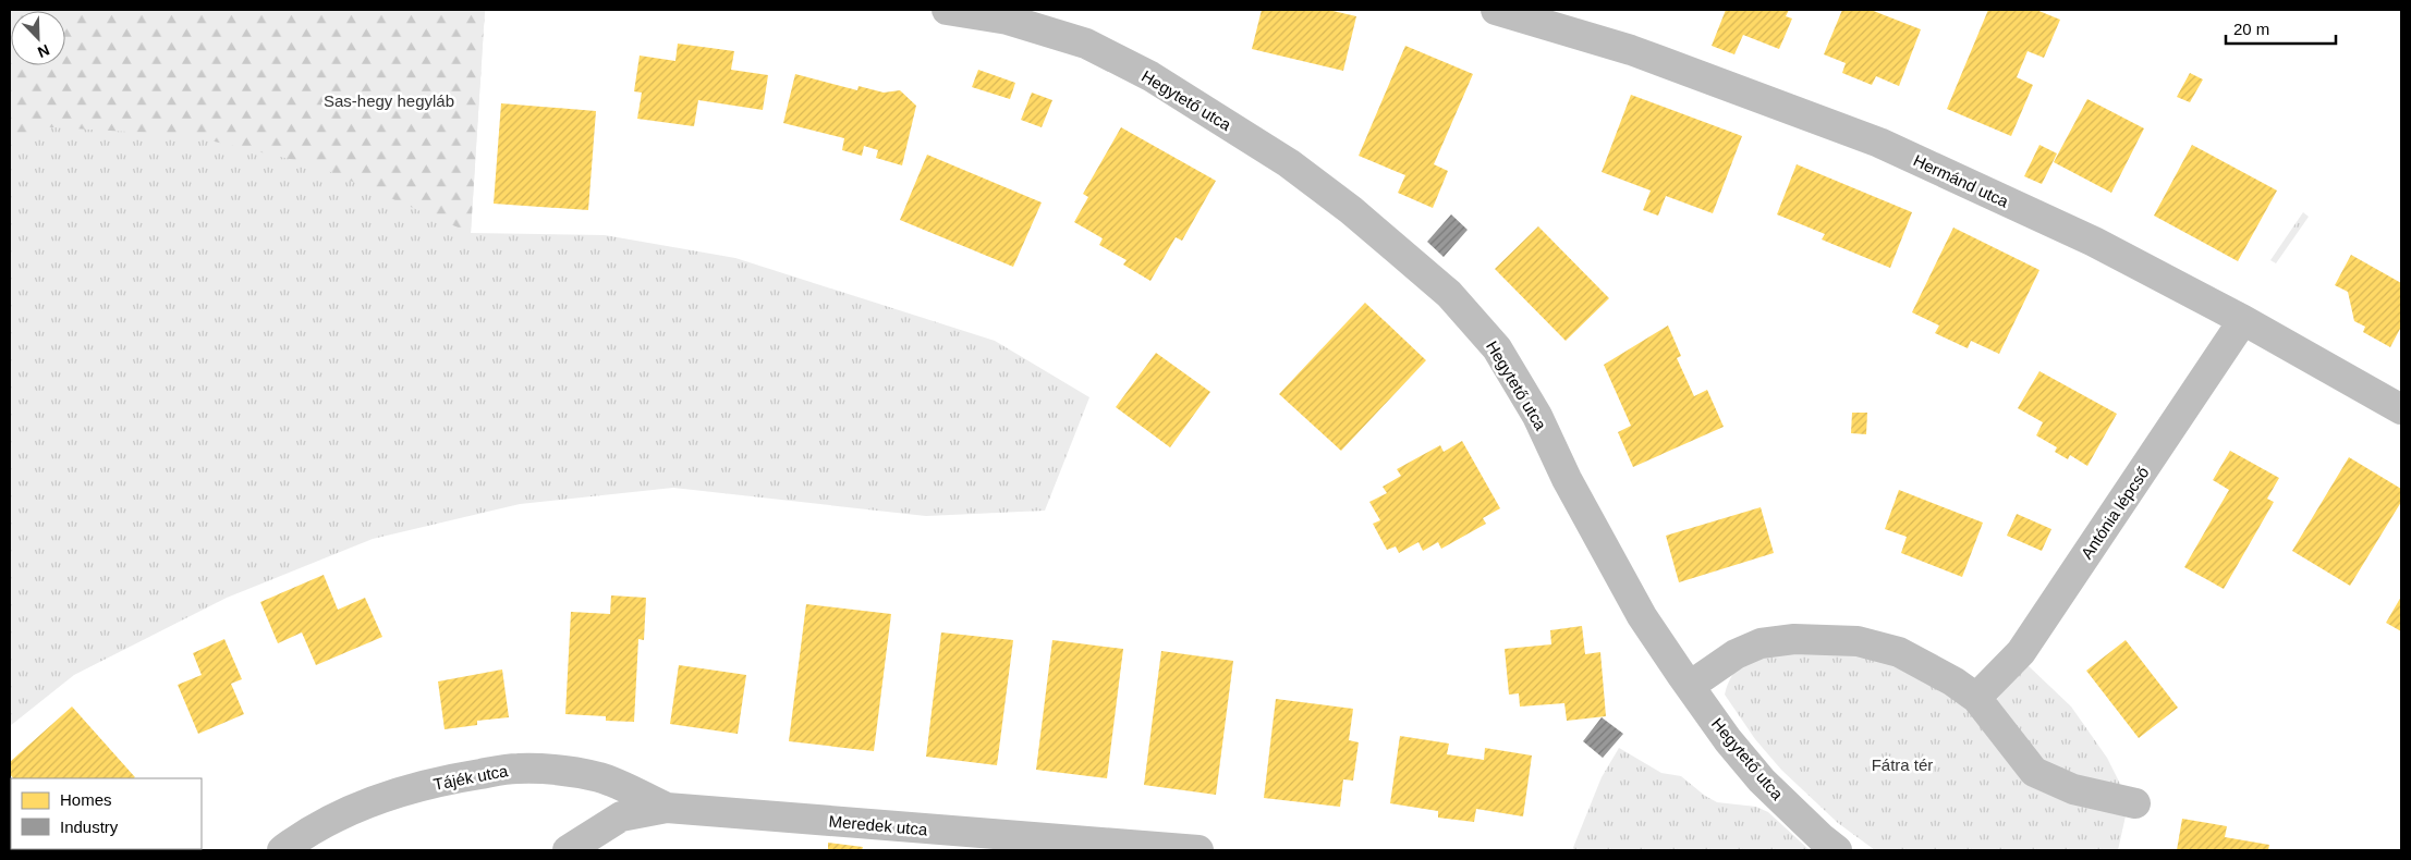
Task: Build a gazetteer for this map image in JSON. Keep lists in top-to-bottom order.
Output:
{
  "streets": {
    "street": [
      "Hegytető utca",
      "Hermánd utca",
      "Antónia lépcső",
      "Tájék utca",
      "Meredek utca"
    ]
  },
  "crossings": [
    ["Hermánd utca", "Antónia lépcső"],
    ["Tájék utca", "Meredek utca"]
  ],
  "parks": ["Sas-hegy hegyláb", "Fátra tér"],
  "legend": ["Homes", "Industry"],
  "scale_bar": "20 m",
  "north": "bottom right"
}
